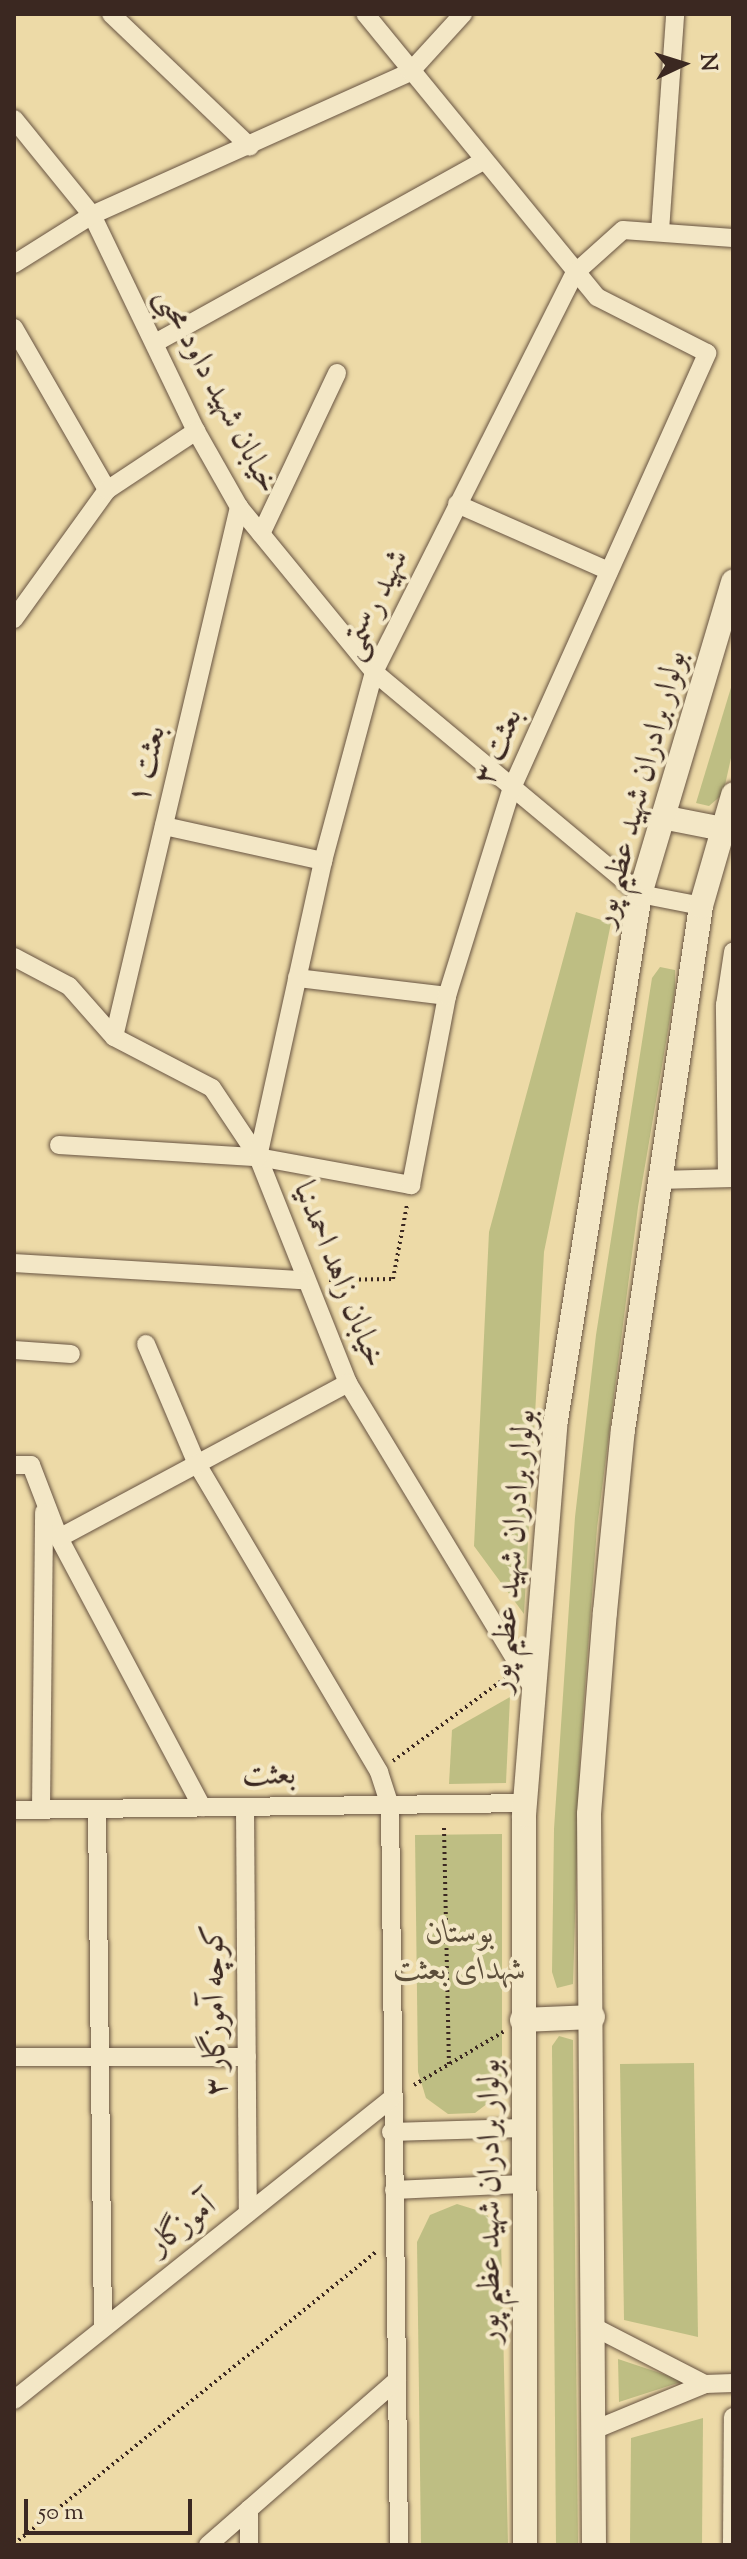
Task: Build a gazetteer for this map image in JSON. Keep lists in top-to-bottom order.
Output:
{
  "streets": {
    "main road": ["بولوار برادران شهید عظیم‌ پور"],
    "street": [
      "خیابان شهید داود محبی",
      "شهید رستمی",
      "بعثت ۳",
      "بعثت ۱",
      "خیابان زاهد احمدنیا",
      "بعثت",
      "کوچه آموزگار ۳",
      "آموزگار"
    ]
  },
  "crossings": [
    ["خیابان شهید داود محبی", "شهید رستمی"],
    ["خیابان شهید داود محبی", "بعثت ۳"],
    ["خیابان شهید داود محبی", "بعثت ۱"],
    ["خیابان شهید داود محبی", "بولوار برادران شهید عظیم‌ پور"],
    ["شهید رستمی", "بعثت ۳"],
    ["شهید رستمی", "خیابان زاهد احمدنیا"],
    ["بعثت ۱", "خیابان زاهد احمدنیا"],
    ["بولوار برادران شهید عظیم‌ پور", "خیابان زاهد احمدنیا"],
    ["بولوار برادران شهید عظیم‌ پور", "بعثت"],
    ["بعثت", "کوچه آموزگار ۳"],
    ["کوچه آموزگار ۳", "آموزگار"]
  ],
  "parks": ["بوستان شهدای بعثت"],
  "scale_bar": "50 m",
  "north": "right"
}
